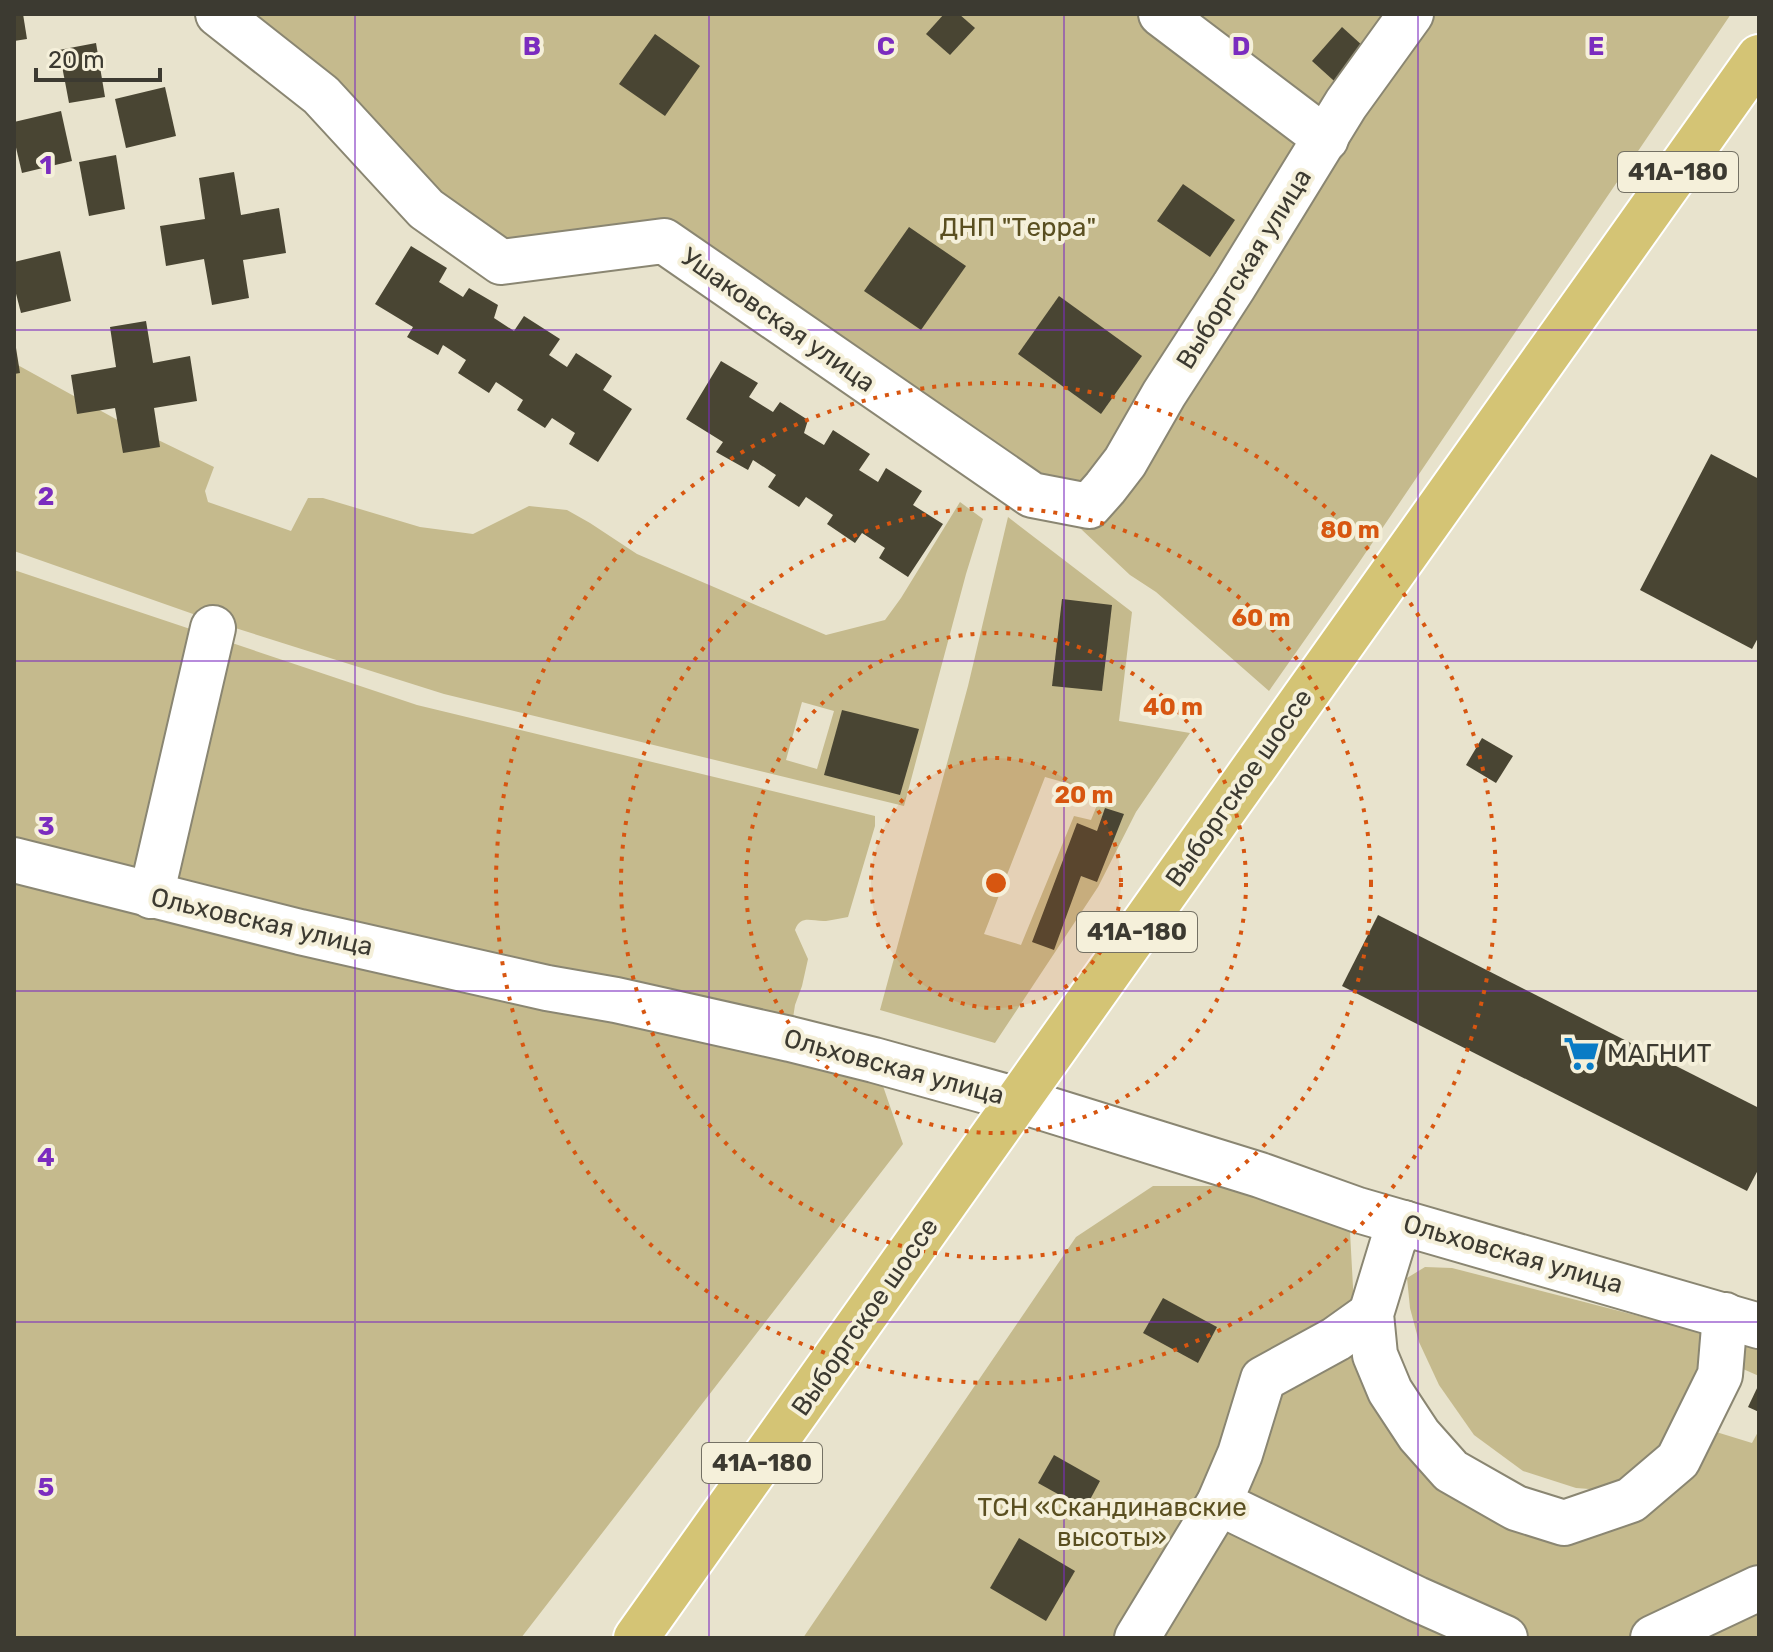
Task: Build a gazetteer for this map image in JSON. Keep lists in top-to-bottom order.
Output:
{
  "streets": {
    "main road": ["41А-180", "Выборгское шоссе"],
    "street": ["Выборгская улица", "Ушаковская улица", "Ольховская улица"]
  },
  "crossings": [
    ["Выборгская улица", "Ушаковская улица"],
    ["Выборгское шоссе", "Ольховская улица"]
  ],
  "parks": ["ДНП \"Терра\"", "ТСН «Скандинавские высоты»"],
  "places": {
    "supermarket": ["МАГНИТ"]
  },
  "scale_bar": "20 m",
  "grid": {
    "columns": [
      "B",
      "C",
      "D",
      "E"
    ],
    "rows": [
      "1",
      "2",
      "3",
      "4",
      "5"
    ]
  },
  "rings": [
    "80 m",
    "60 m",
    "40 m",
    "20 m"
  ]
}
